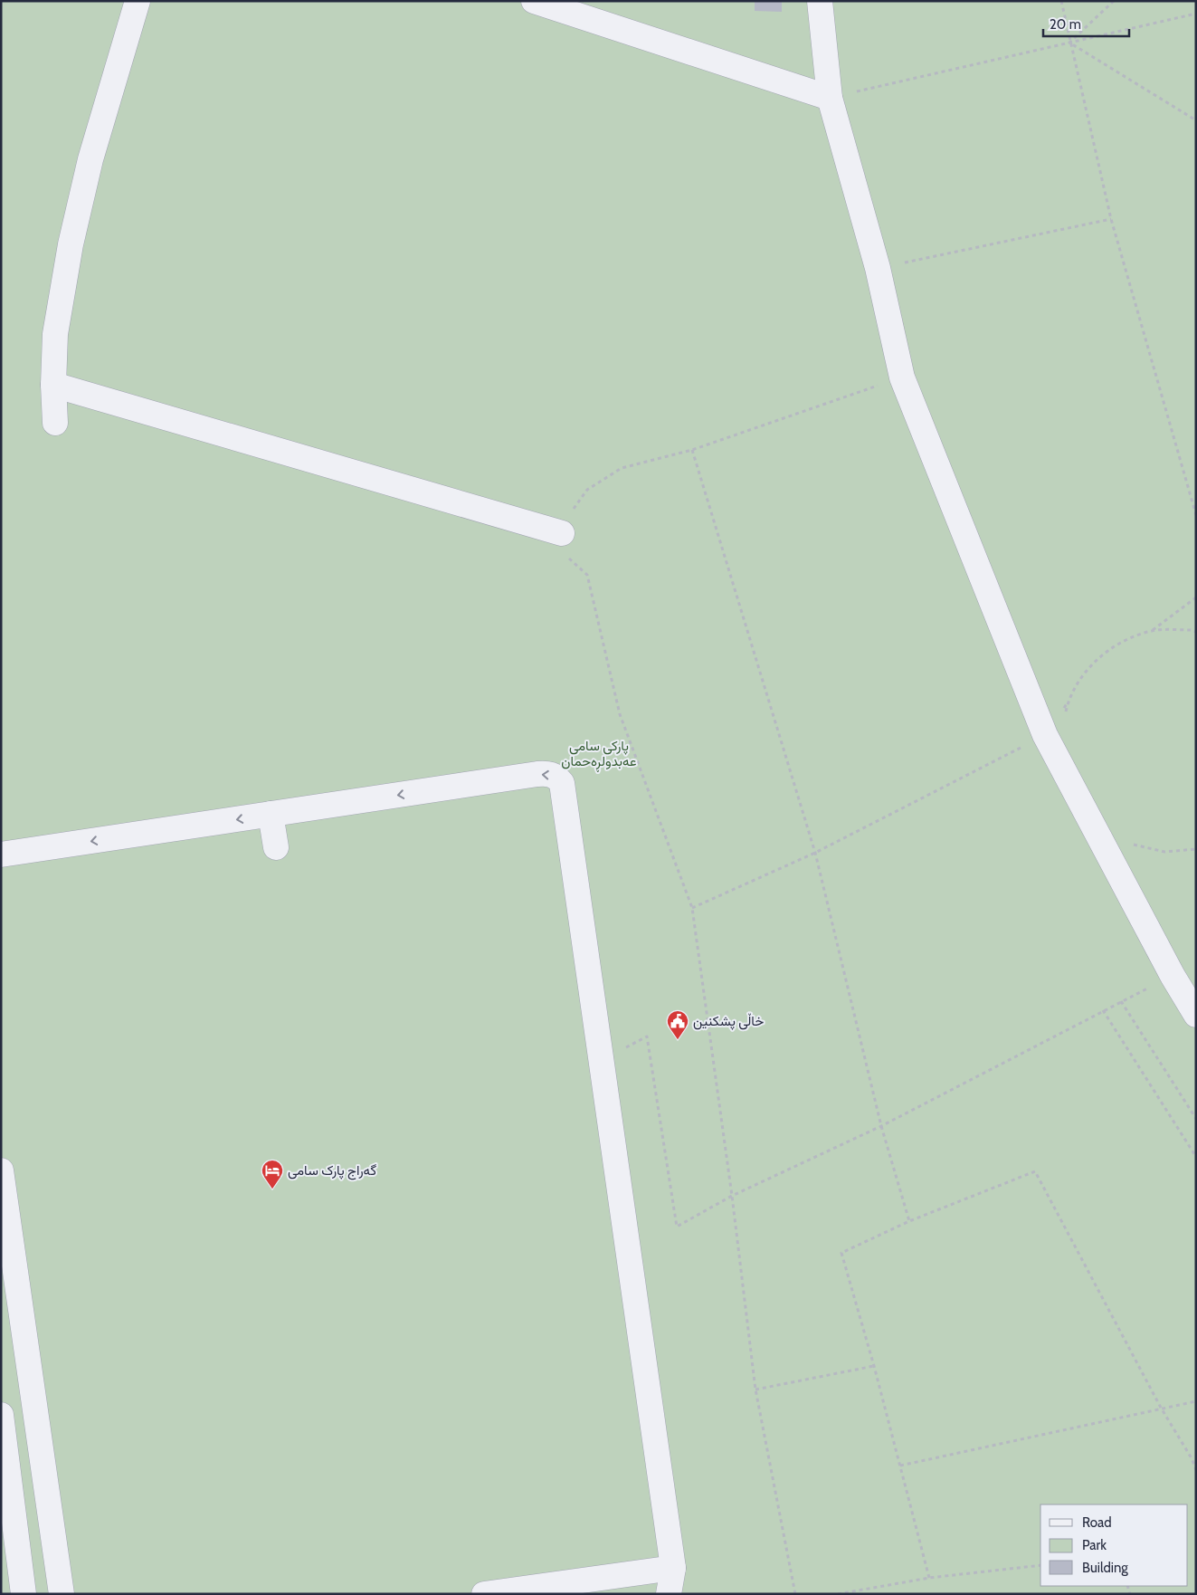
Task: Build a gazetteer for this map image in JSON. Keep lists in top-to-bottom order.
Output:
{
  "parks": ["پارکی سامی عەبدولڕەحمان"],
  "places": {
    "public building": ["خاڵی پشکنین"],
    "hotel": ["گەراج پارک سامی"]
  },
  "legend": ["Road", "Park", "Building"],
  "scale_bar": "20 m"
}
